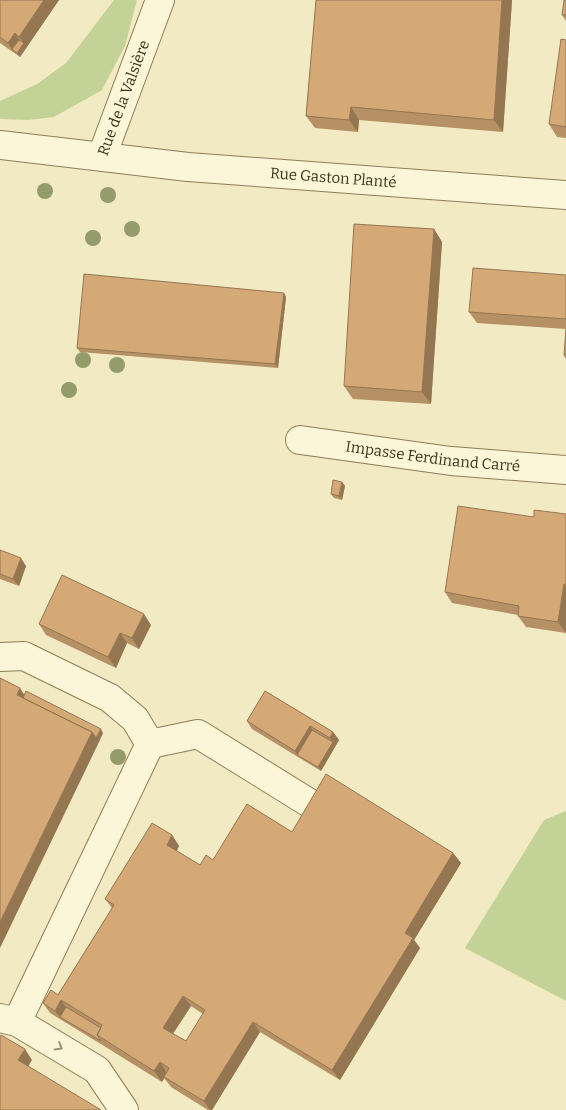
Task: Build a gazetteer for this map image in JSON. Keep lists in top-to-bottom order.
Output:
{
  "streets": {
    "street": ["Rue de la Valsière", "Rue Gaston Planté", "Impasse Ferdinand Carré"]
  },
  "crossings": [
    ["Rue de la Valsière", "Rue Gaston Planté"]
  ]
}
